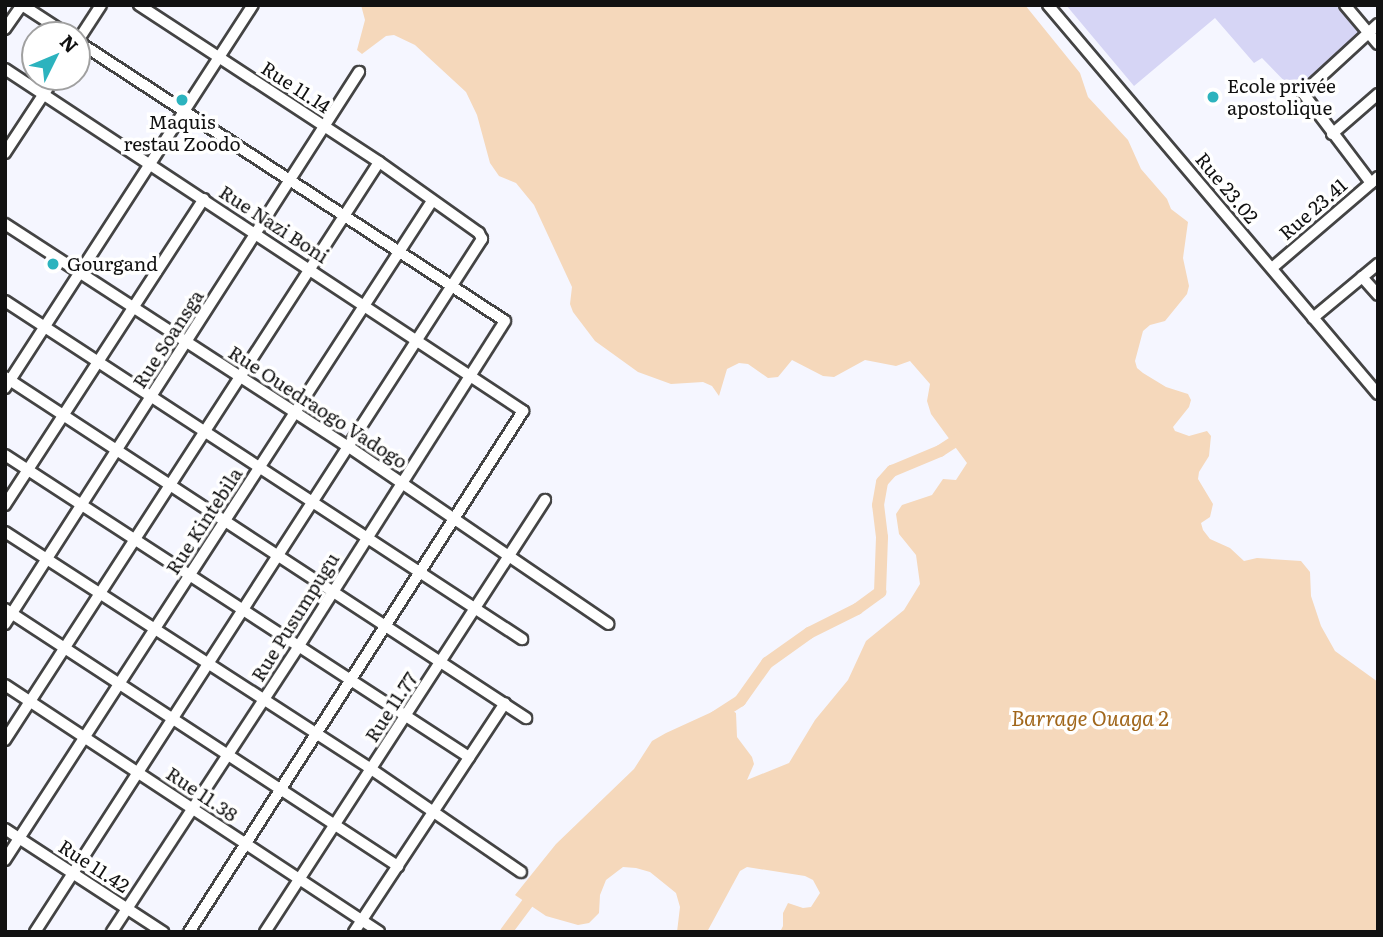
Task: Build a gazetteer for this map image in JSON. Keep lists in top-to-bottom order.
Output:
{
  "streets": {
    "street": [
      "Rue 11.14",
      "Rue 23.02",
      "Rue 23.41",
      "Rue Nazi Boni",
      "Rue Soansga",
      "Rue Ouedraogo Vadogo",
      "Rue Kintebila",
      "Rue Pusumpugu",
      "Rue 11.77",
      "Rue 11.38",
      "Rue 11.42"
    ]
  },
  "crossings": [
    ["Rue 11.14", "Rue Soansga"],
    ["Rue 11.14", "Rue Kintebila"],
    ["Rue 11.14", "Rue Pusumpugu"],
    ["Rue 23.02", "Rue 23.41"],
    ["Rue Nazi Boni", "Rue Soansga"],
    ["Rue Nazi Boni", "Rue Ouedraogo Vadogo"],
    ["Rue Nazi Boni", "Rue Kintebila"],
    ["Rue Nazi Boni", "Rue Pusumpugu"],
    ["Rue Soansga", "Rue Ouedraogo Vadogo"],
    ["Rue Ouedraogo Vadogo", "Rue Kintebila"],
    ["Rue Ouedraogo Vadogo", "Rue Pusumpugu"],
    ["Rue Ouedraogo Vadogo", "Rue 11.77"],
    ["Rue Kintebila", "Rue 11.38"],
    ["Rue Kintebila", "Rue 11.42"],
    ["Rue Pusumpugu", "Rue 11.38"],
    ["Rue Pusumpugu", "Rue 11.42"],
    ["Rue 11.77", "Rue 11.38"]
  ],
  "water": ["Barrage Ouaga 2"],
  "places": ["Ecole privée apostolique", "Maquis restau Zoodo", "Gourgand"],
  "north": "top right"
}
